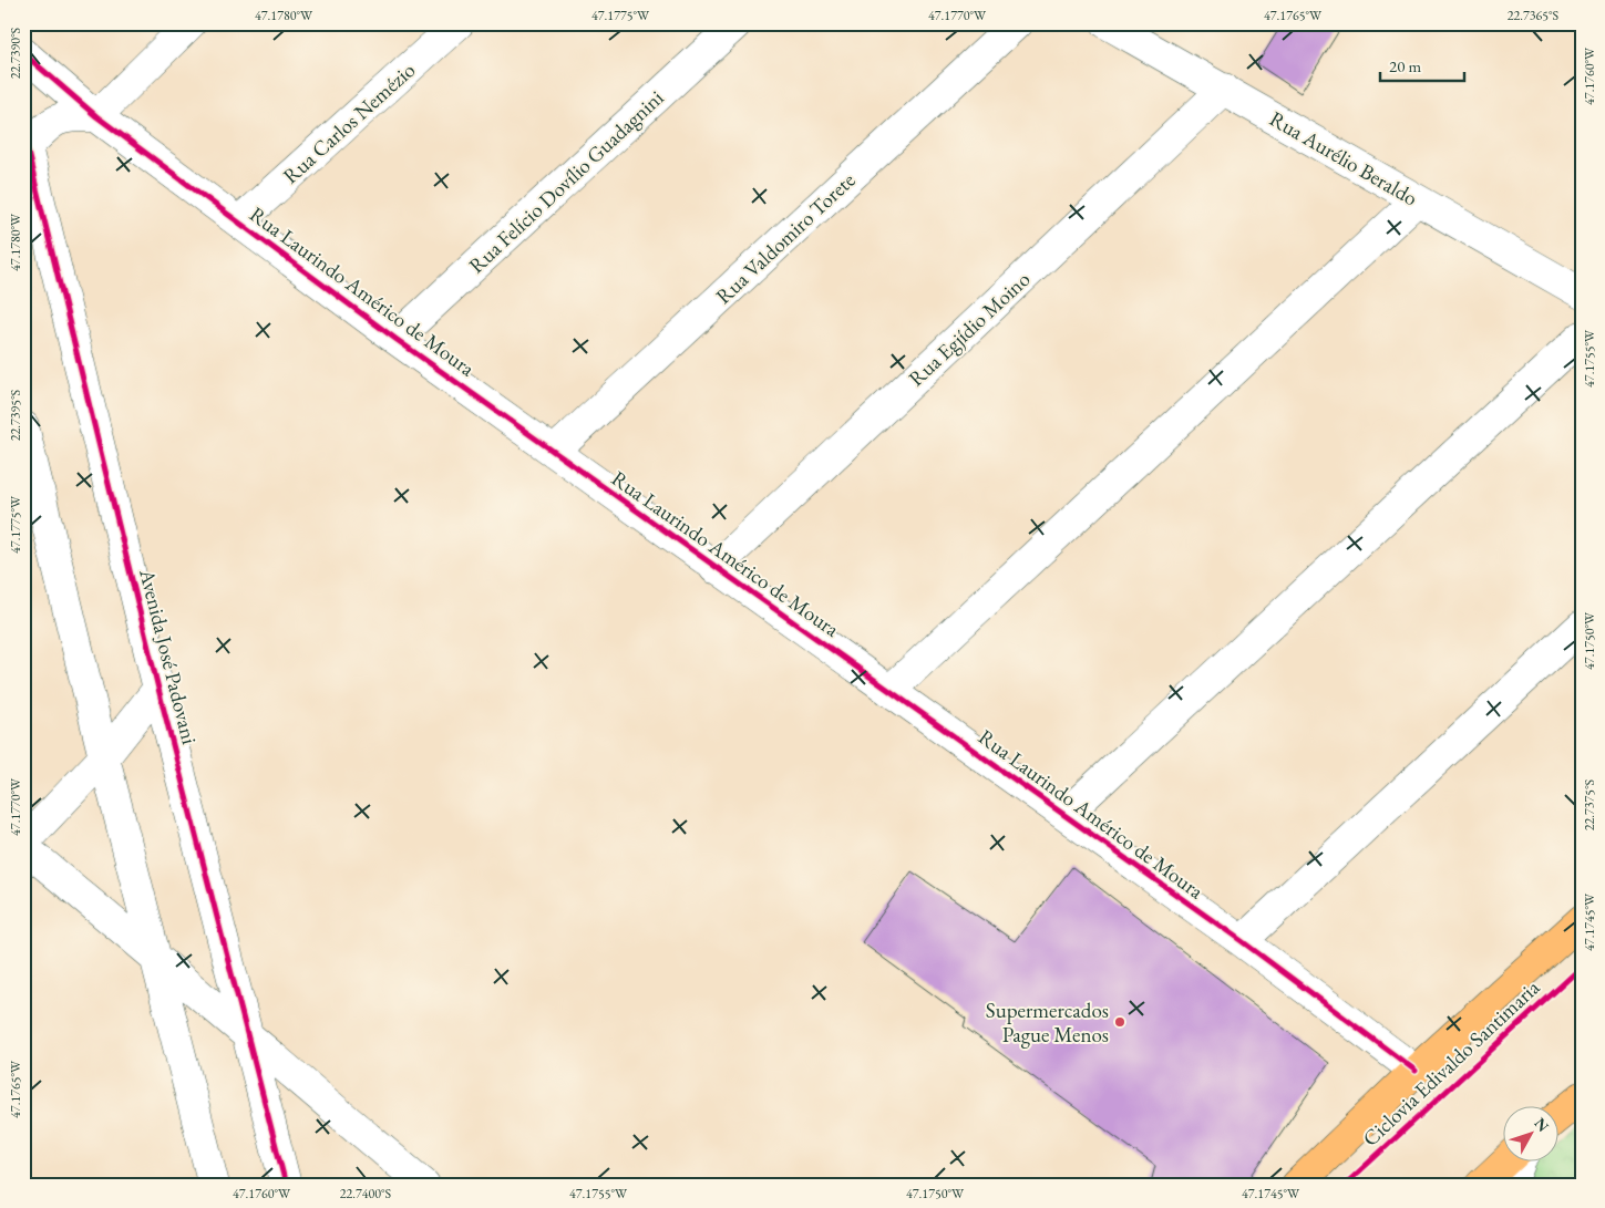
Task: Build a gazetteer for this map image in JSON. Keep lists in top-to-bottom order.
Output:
{
  "streets": {
    "street": [
      "Rua Carlos Nemézio",
      "Rua Aurélio Beraldo",
      "Rua Felício Dovílio Guadagnini",
      "Rua Valdomiro Torete",
      "Rua Laurindo Américo de Moura",
      "Rua Egjídio Moino",
      "Avenida José Padovani"
    ],
    "cycle path": ["Ciclovia Edivaldo Santimaria"]
  },
  "crossings": [
    ["Rua Carlos Nemézio", "Rua Laurindo Américo de Moura"],
    ["Rua Aurélio Beraldo", "Rua Egjídio Moino"],
    ["Rua Felício Dovílio Guadagnini", "Rua Laurindo Américo de Moura"],
    ["Rua Valdomiro Torete", "Rua Laurindo Américo de Moura"],
    ["Rua Laurindo Américo de Moura", "Rua Egjídio Moino"]
  ],
  "places": ["Supermercados Pague Menos"],
  "scale_bar": "20 m",
  "north": "top right",
  "coordinates": [
    "47.1780°W",
    "47.1775°W",
    "47.1770°W",
    "47.1765°W",
    "22.7365°S",
    "22.7390°S",
    "47.1760°W",
    "47.1755°W",
    "22.7395°S",
    "47.1750°W",
    "22.7375°S",
    "47.1745°W",
    "22.7400°S"
  ]
}
